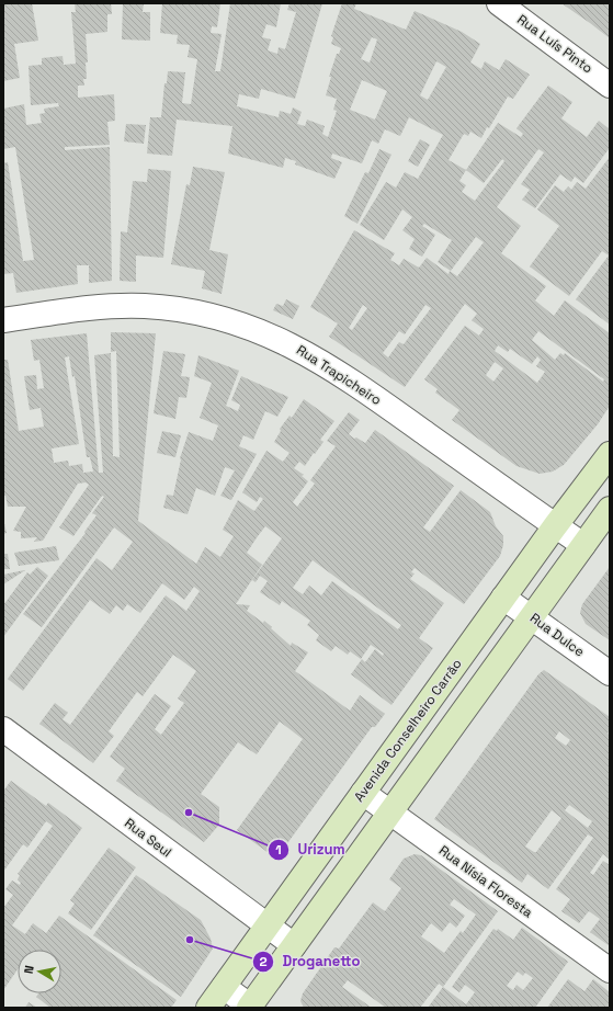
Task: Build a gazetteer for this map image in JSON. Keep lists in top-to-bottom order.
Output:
{
  "streets": {
    "main road": ["Avenida Conselheiro Carrão"],
    "street": [
      "Rua Luís Pinto",
      "Rua Trapicheiro",
      "Rua Dulce",
      "Rua Seul",
      "Rua Nísia Floresta"
    ]
  },
  "crossings": [
    ["Rua Trapicheiro", "Avenida Conselheiro Carrão"],
    ["Rua Dulce", "Avenida Conselheiro Carrão"],
    ["Avenida Conselheiro Carrão", "Rua Seul"],
    ["Avenida Conselheiro Carrão", "Rua Nísia Floresta"]
  ],
  "places": ["Urizum", "Droganetto"],
  "north": "left"
}
